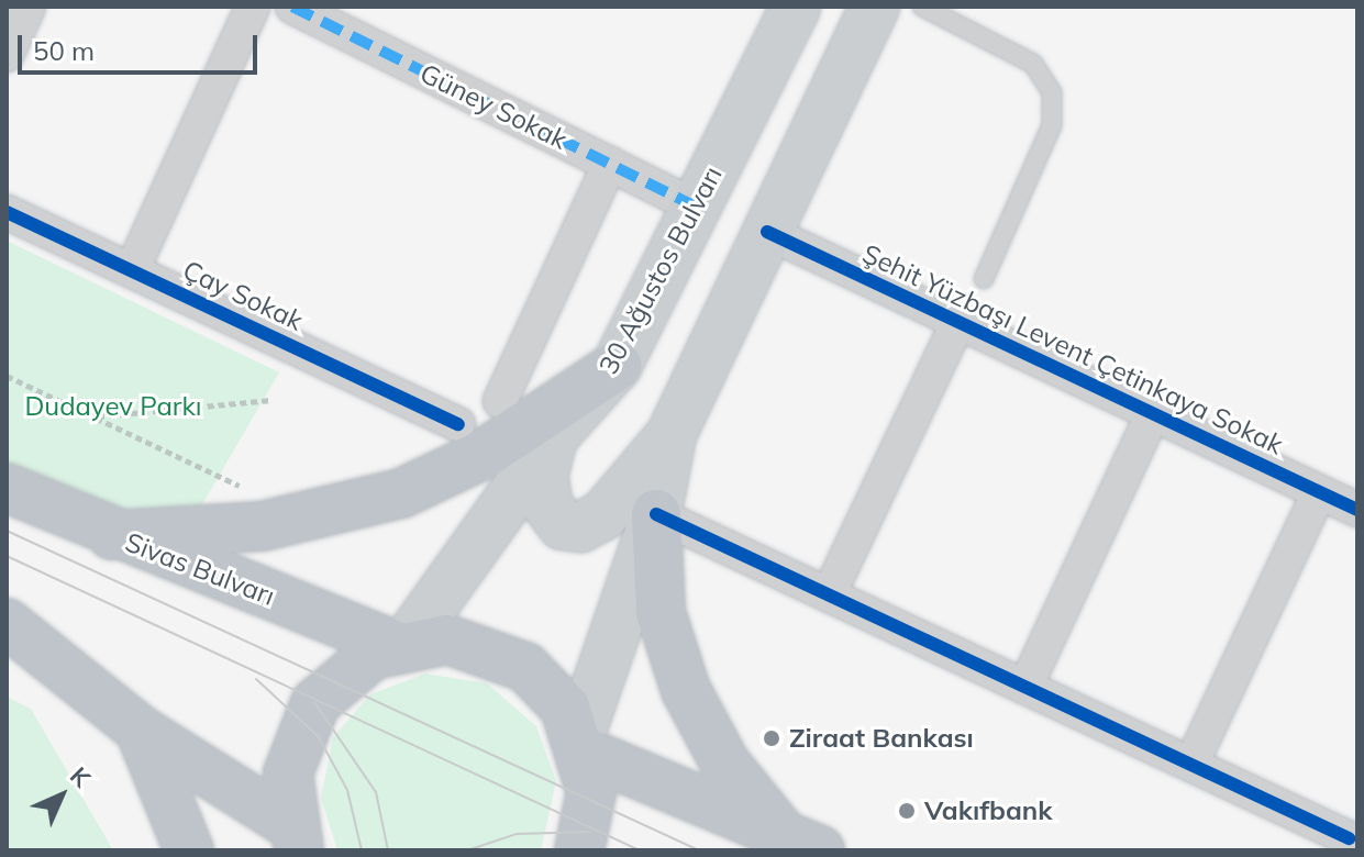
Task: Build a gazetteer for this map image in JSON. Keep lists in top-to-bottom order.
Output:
{
  "streets": {
    "highway": ["Sivas Bulvarı"],
    "main road": ["30 Ağustos Bulvarı"],
    "street": ["Güney Sokak", "Çay Sokak", "Şehit Yüzbaşı Levent Çetinkaya Sokak"]
  },
  "crossings": [
    ["Güney Sokak", "30 Ağustos Bulvarı"],
    ["30 Ağustos Bulvarı", "Sivas Bulvarı"]
  ],
  "parks": ["Dudayev Parkı"],
  "places": ["Ziraat Bankası", "Vakıfbank"],
  "scale_bar": "50 m",
  "north": "top right"
}
